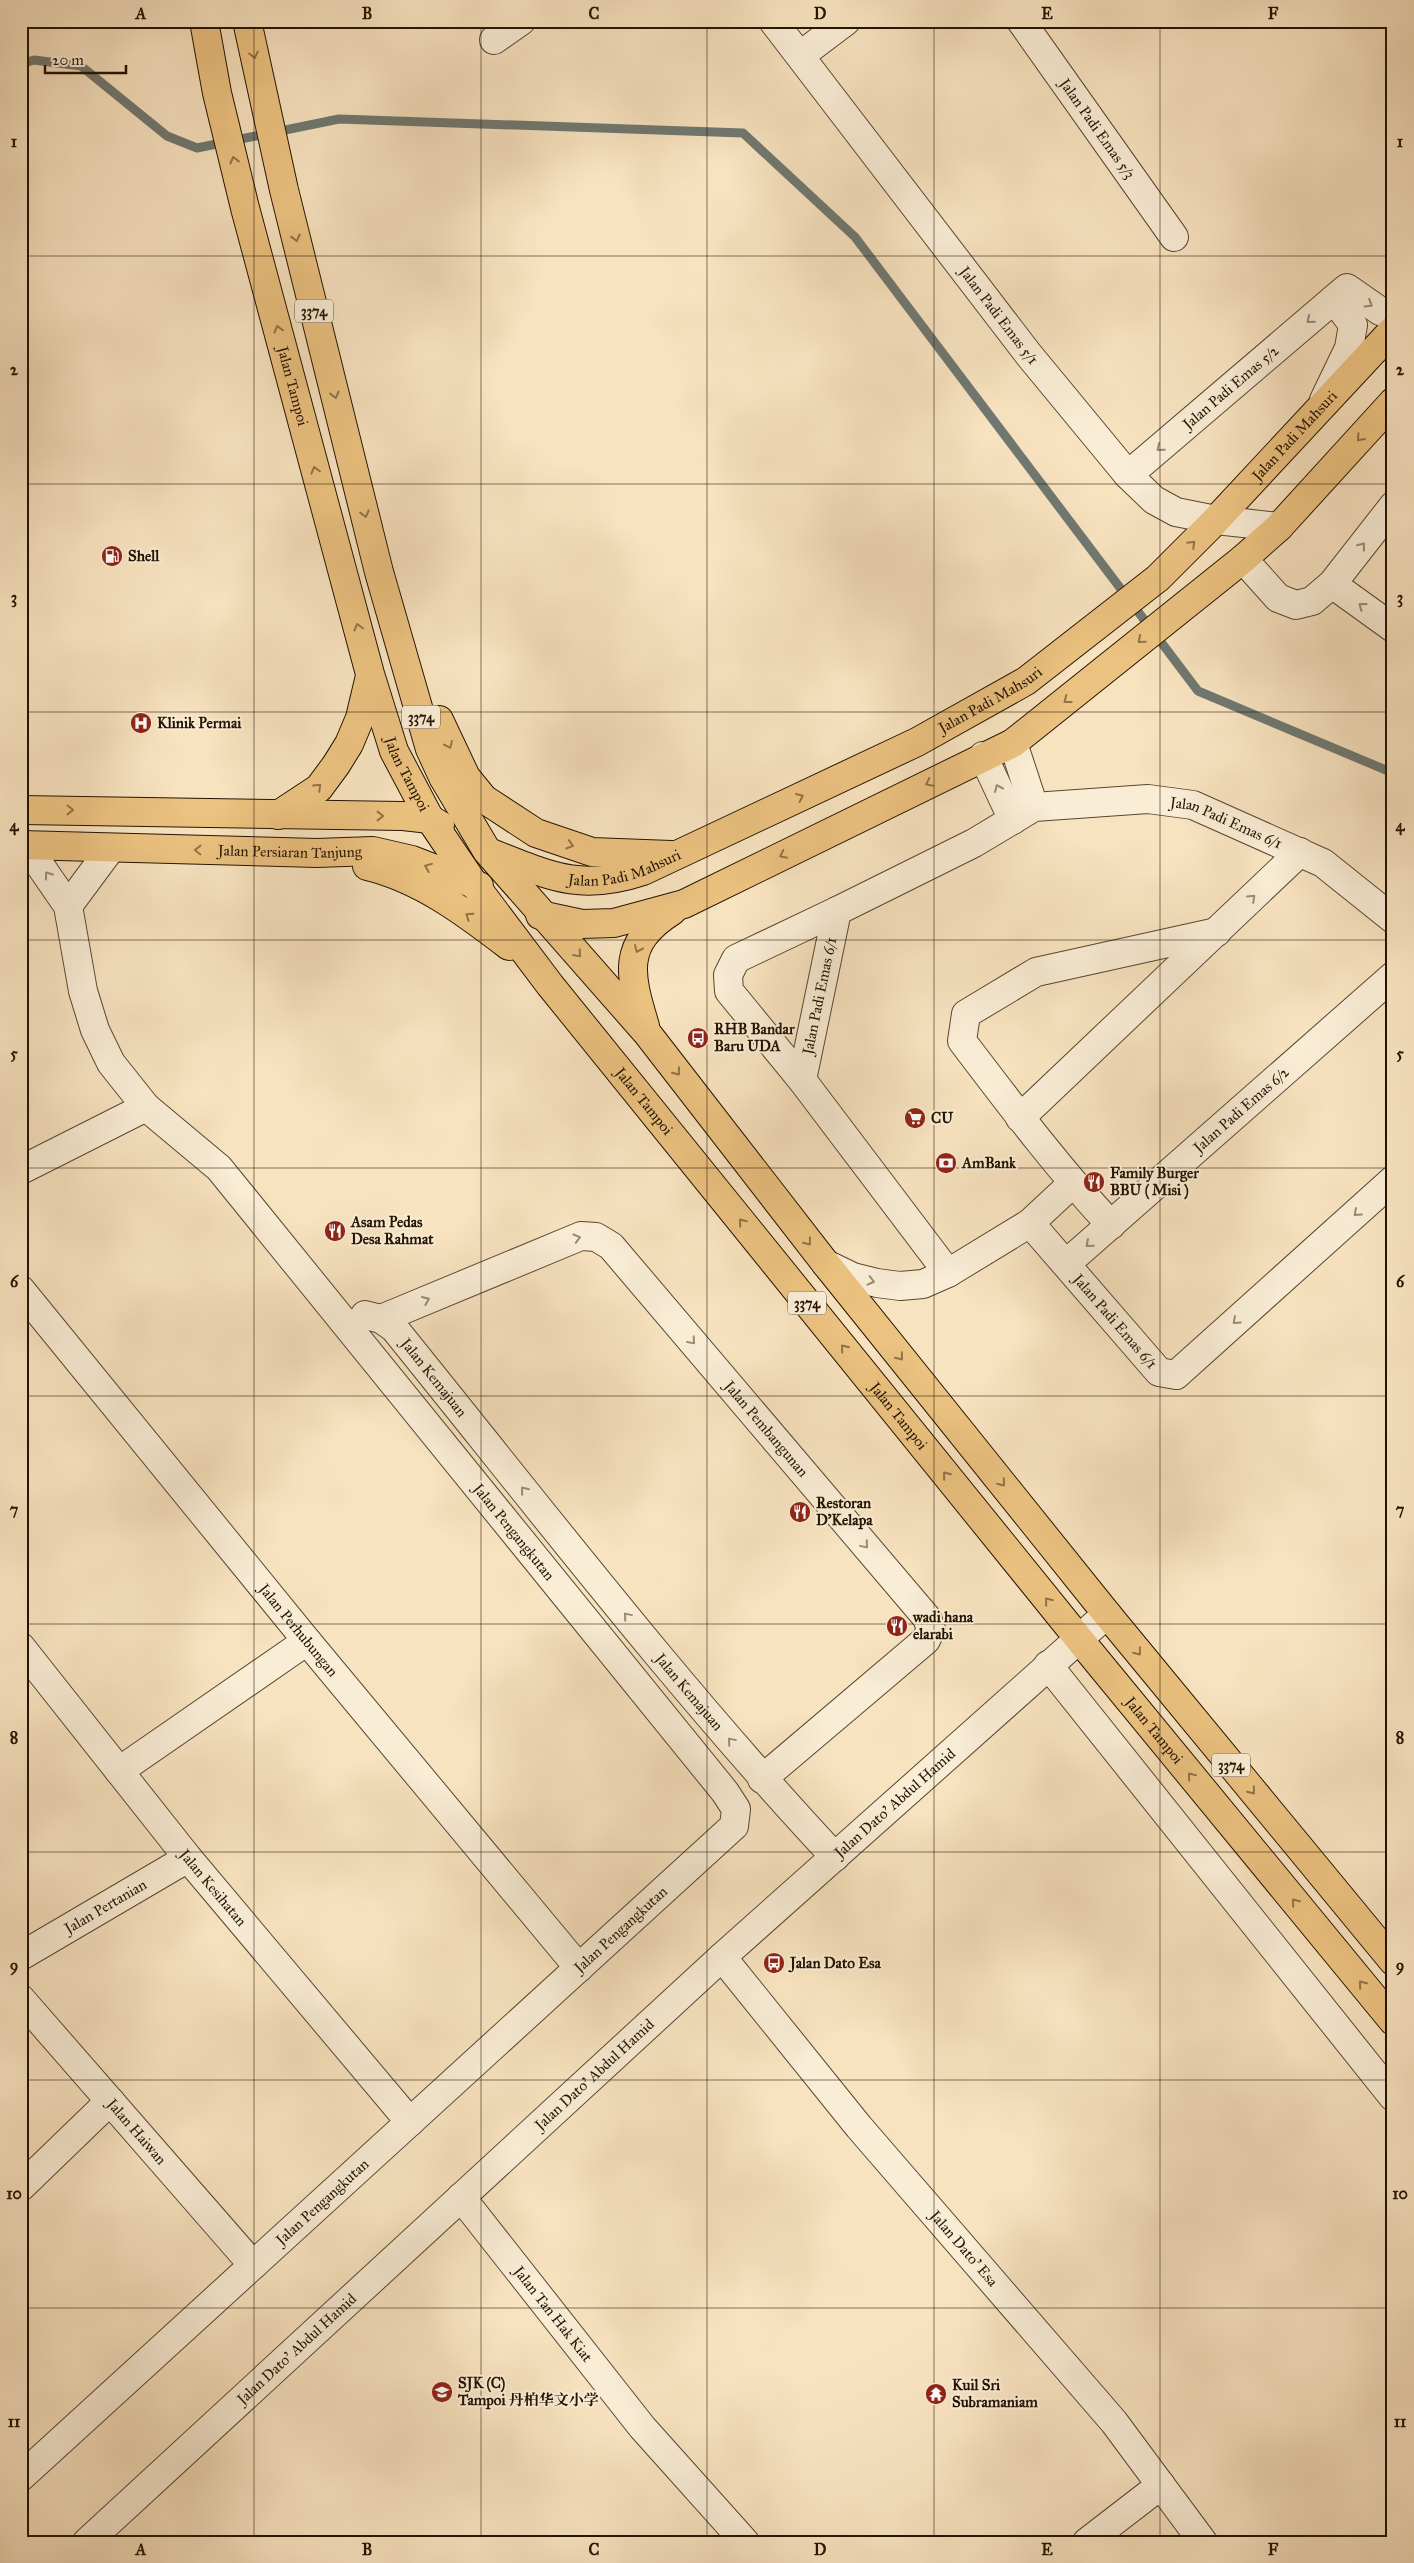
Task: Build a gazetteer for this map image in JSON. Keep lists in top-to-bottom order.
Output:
{
  "streets": {
    "main road": [
      "3374",
      "Jalan Tampoi",
      "Jalan Padi Mahsuri",
      "Jalan Persiaran Tanjung"
    ],
    "street": [
      "Jalan Padi Emas 5/3",
      "Jalan Padi Emas 5/1",
      "Jalan Padi Emas 5/2",
      "Jalan Padi Emas 6/1",
      "Jalan Padi Emas 6/2",
      "Jalan Kemajuan",
      "Jalan Pembangunan",
      "Jalan Pengangkutan",
      "Jalan Perhubungan",
      "Jalan Dato' Abdul Hamid",
      "Jalan Kesihatan",
      "Jalan Pertanian",
      "Jalan Haiwan",
      "Jalan Dato' Esa",
      "Jalan Tan Hak Kiat"
    ]
  },
  "crossings": [
    ["Jalan Padi Emas 5/1", "Jalan Padi Emas 5/2"],
    ["Jalan Padi Emas 5/1", "Jalan Padi Mahsuri"],
    ["Jalan Tampoi", "Jalan Padi Mahsuri"],
    ["Jalan Tampoi", "Jalan Persiaran Tanjung"],
    ["Jalan Tampoi", "Jalan Dato' Abdul Hamid"],
    ["Jalan Padi Emas 6/1", "Jalan Padi Emas 6/2"],
    ["Jalan Kemajuan", "Jalan Pembangunan"],
    ["Jalan Kemajuan", "Jalan Dato' Abdul Hamid"],
    ["Jalan Pengangkutan", "Jalan Perhubungan"],
    ["Jalan Pengangkutan", "Jalan Kesihatan"],
    ["Jalan Pengangkutan", "Jalan Haiwan"],
    ["Jalan Dato' Abdul Hamid", "Jalan Dato' Esa"],
    ["Jalan Dato' Abdul Hamid", "Jalan Tan Hak Kiat"],
    ["Jalan Kesihatan", "Jalan Pertanian"]
  ],
  "one_way": ["Jalan Kemajuan"],
  "places": {
    "fuel station": ["Shell"],
    "hospital": ["Klinik Permai"],
    "bus stop": ["RHB Bandar Baru UDA", "Jalan Dato Esa"],
    "supermarket": ["CU"],
    "bank": ["AmBank"],
    "restaurant": [
      "Family Burger BBU ( Misi )",
      "Asam Pedas Desa Rahmat",
      "Restoran D’Kelapa",
      "wadi hana elarabi"
    ],
    "school or university": ["SJK (C) Tampoi 丹柏华文小学"],
    "temple": ["Kuil Sri Subramaniam"]
  },
  "scale_bar": "20 m",
  "grid": {
    "columns": [
      "A",
      "B",
      "C",
      "D",
      "E",
      "F"
    ],
    "rows": [
      "1",
      "2",
      "3",
      "4",
      "5",
      "6",
      "7",
      "8",
      "9",
      "10",
      "11"
    ]
  }
}
